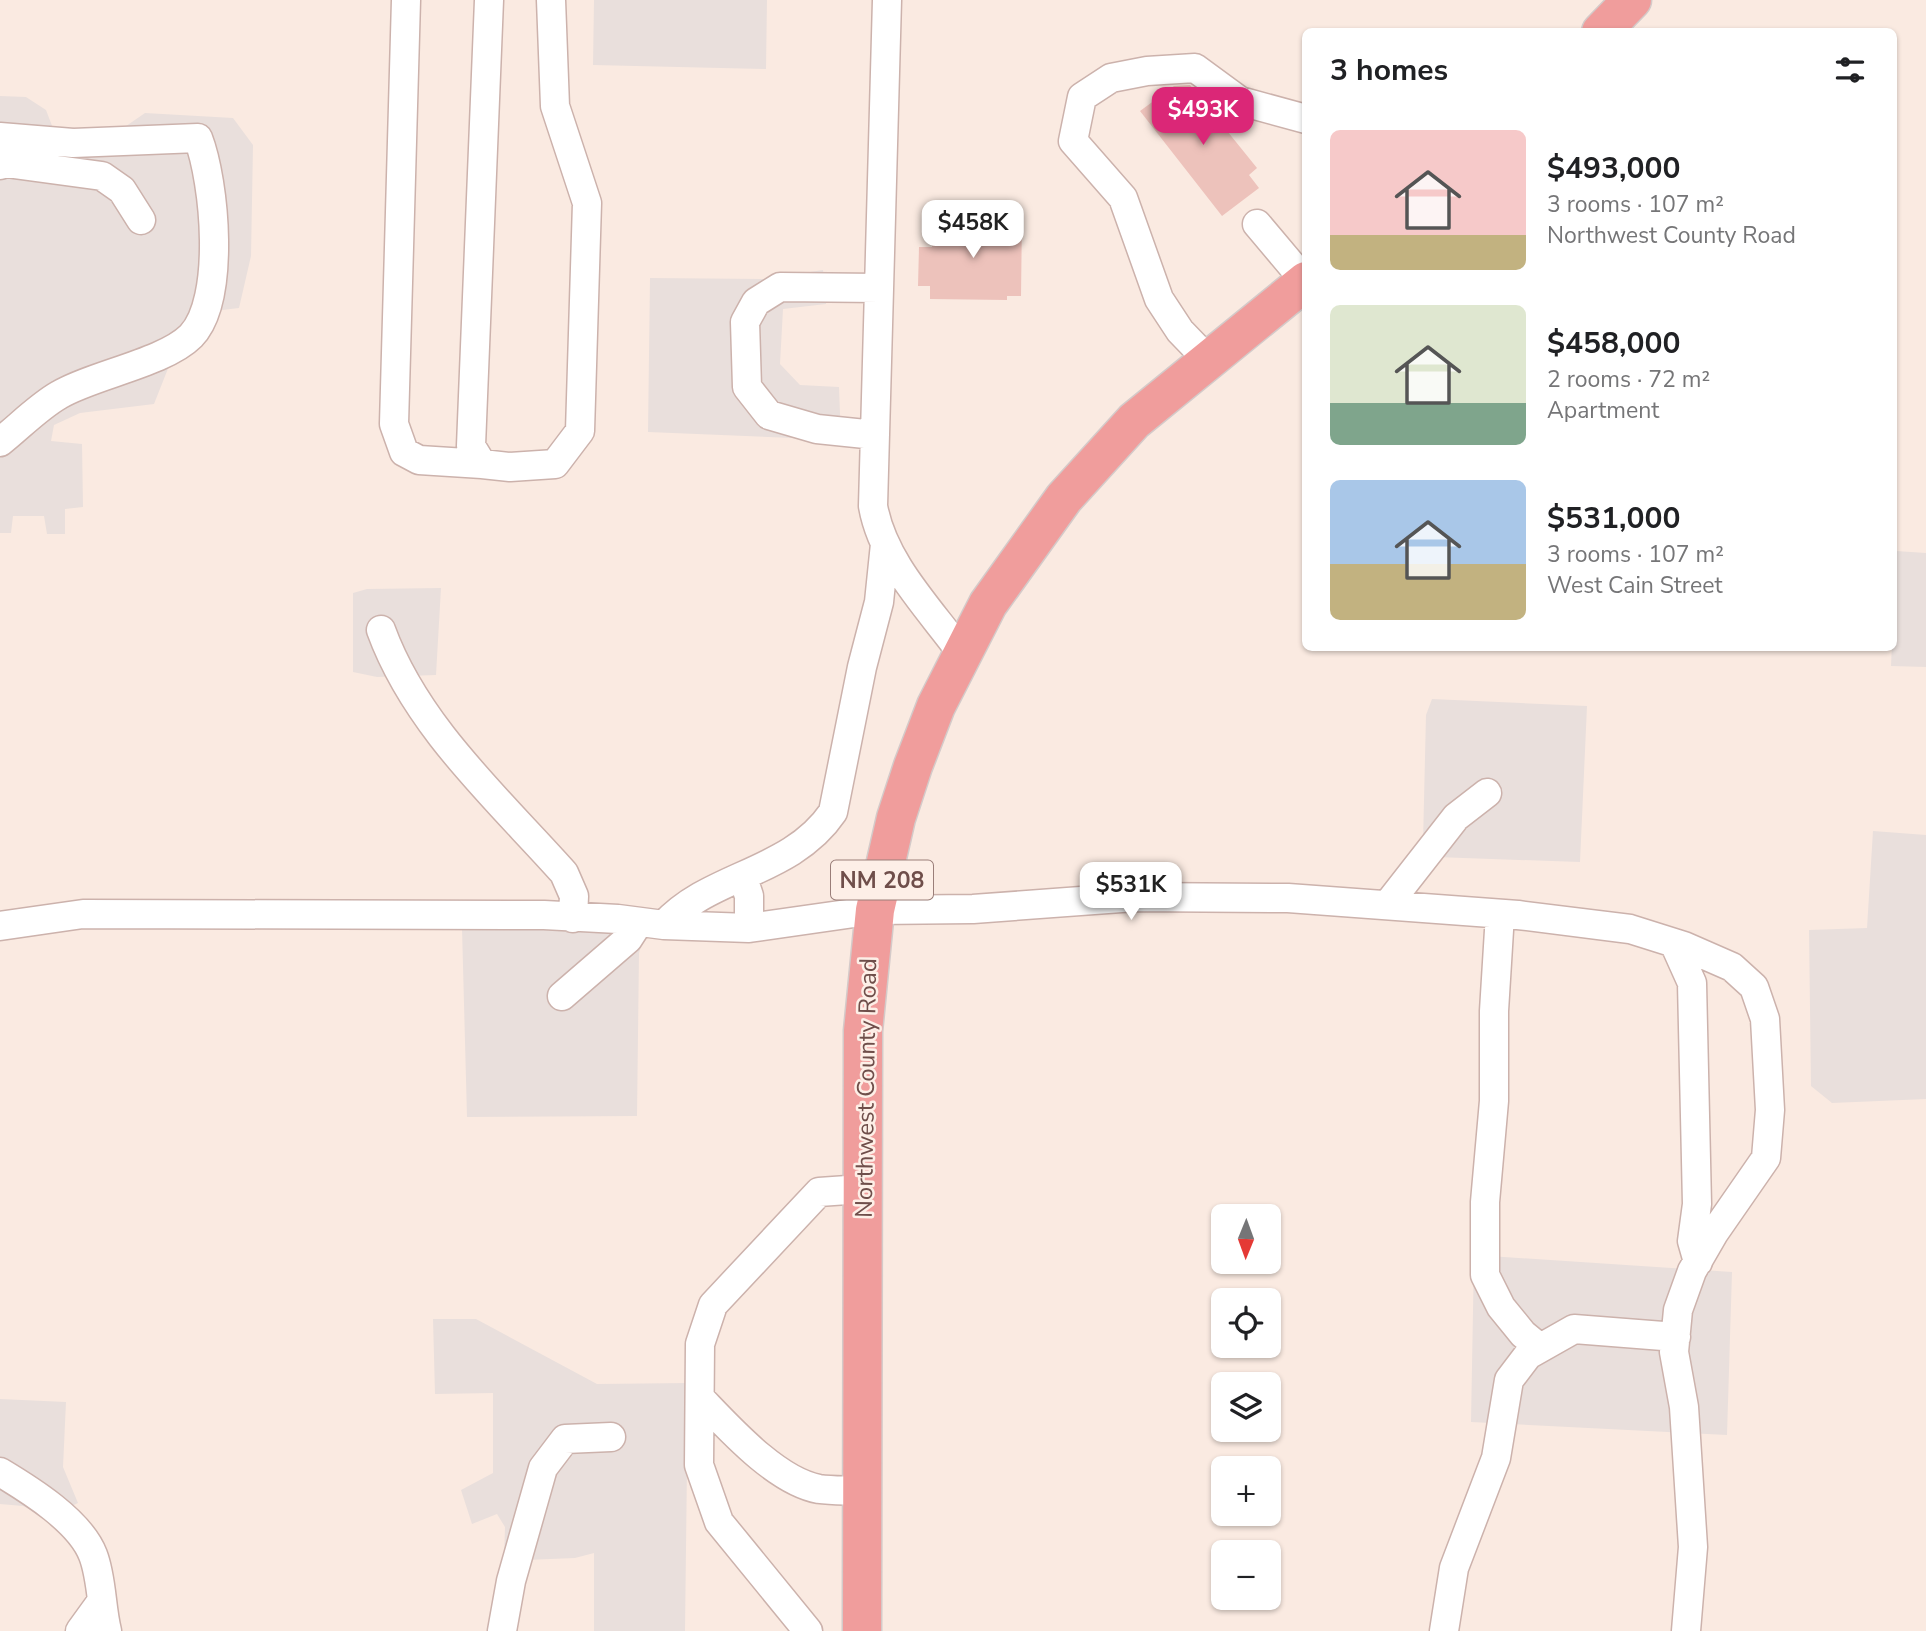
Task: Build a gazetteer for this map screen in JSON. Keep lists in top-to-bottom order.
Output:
{
  "streets": {
    "highway": ["NM 208", "Northwest County Road"]
  },
  "north": "bottom",
  "page": {
    "heading": "3 homes",
    "price": ["$493K", "$458K", "$531K"],
    "list": [
      {
        "name": "$493,000",
        "note": "3 rooms · 107 m² · Northwest County Road"
      },
      {
        "name": "$458,000",
        "note": "2 rooms · 72 m² · Apartment"
      },
      {
        "name": "$531,000",
        "note": "3 rooms · 107 m² · West Cain Street"
      }
    ],
    "map_buttons": ["+", "−"]
  }
}
